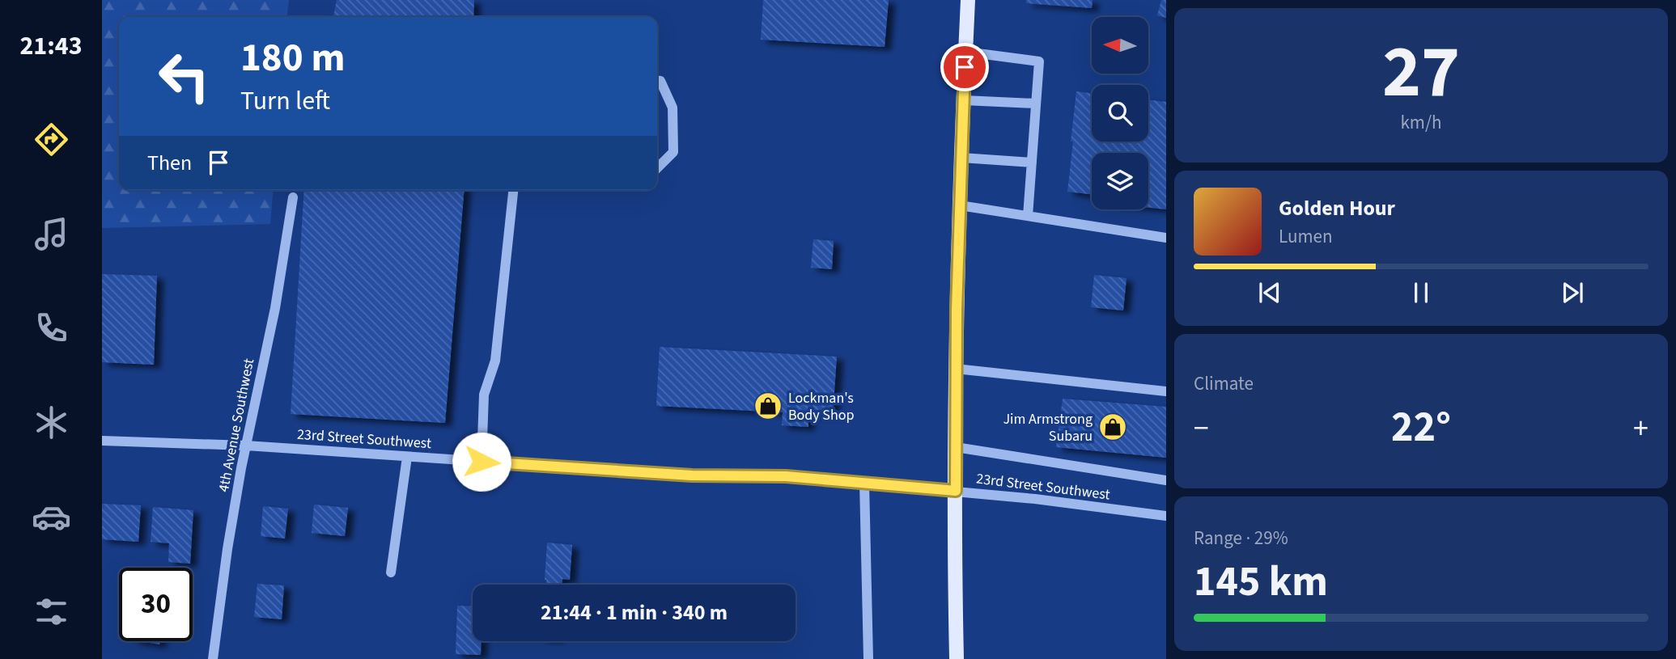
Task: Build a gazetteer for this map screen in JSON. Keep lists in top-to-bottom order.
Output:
{
  "streets": {
    "street": ["4th Avenue Southwest", "23rd Street Southwest"]
  },
  "crossings": [
    ["4th Avenue Southwest", "23rd Street Southwest"]
  ],
  "places": {
    "shop": ["Lockman's Body Shop", "Jim Armstrong Subaru"]
  },
  "north": "left",
  "page": {
    "tabs": "21:43",
    "tile": [
      ["27", "km/h"],
      "Climate",
      ["Range · 29%", "145 km"]
    ],
    "turn": ["180 m", "Turn left"],
    "then": "Then",
    "song": ["Golden Hour", "Lumen"],
    "heat": ["−", "22°", "+"],
    "limit": "30",
    "trip": "21:44 · 1 min · 340 m"
  }
}
